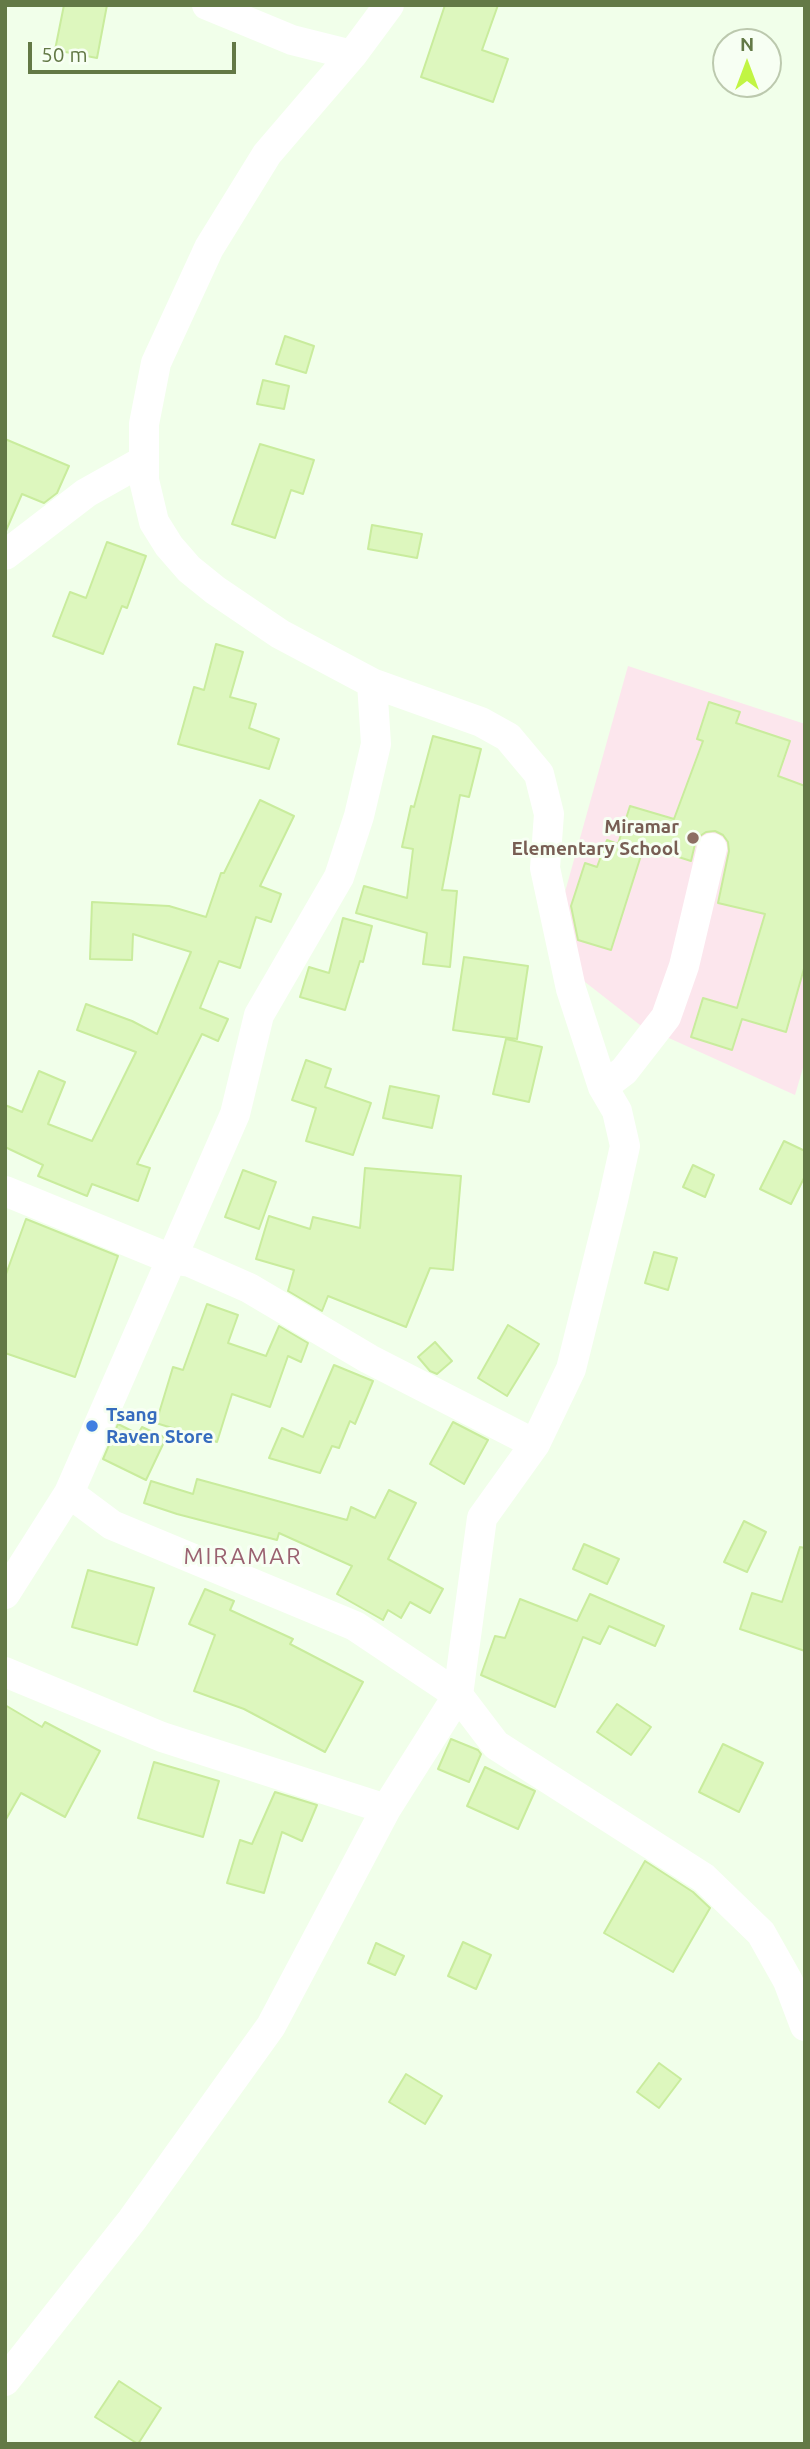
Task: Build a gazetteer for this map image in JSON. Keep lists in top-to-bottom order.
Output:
{
  "districts": ["MIRAMAR"],
  "places": ["Miramar Elementary School", "Tsang Raven Store"],
  "scale_bar": "50 m",
  "north": "top"
}
